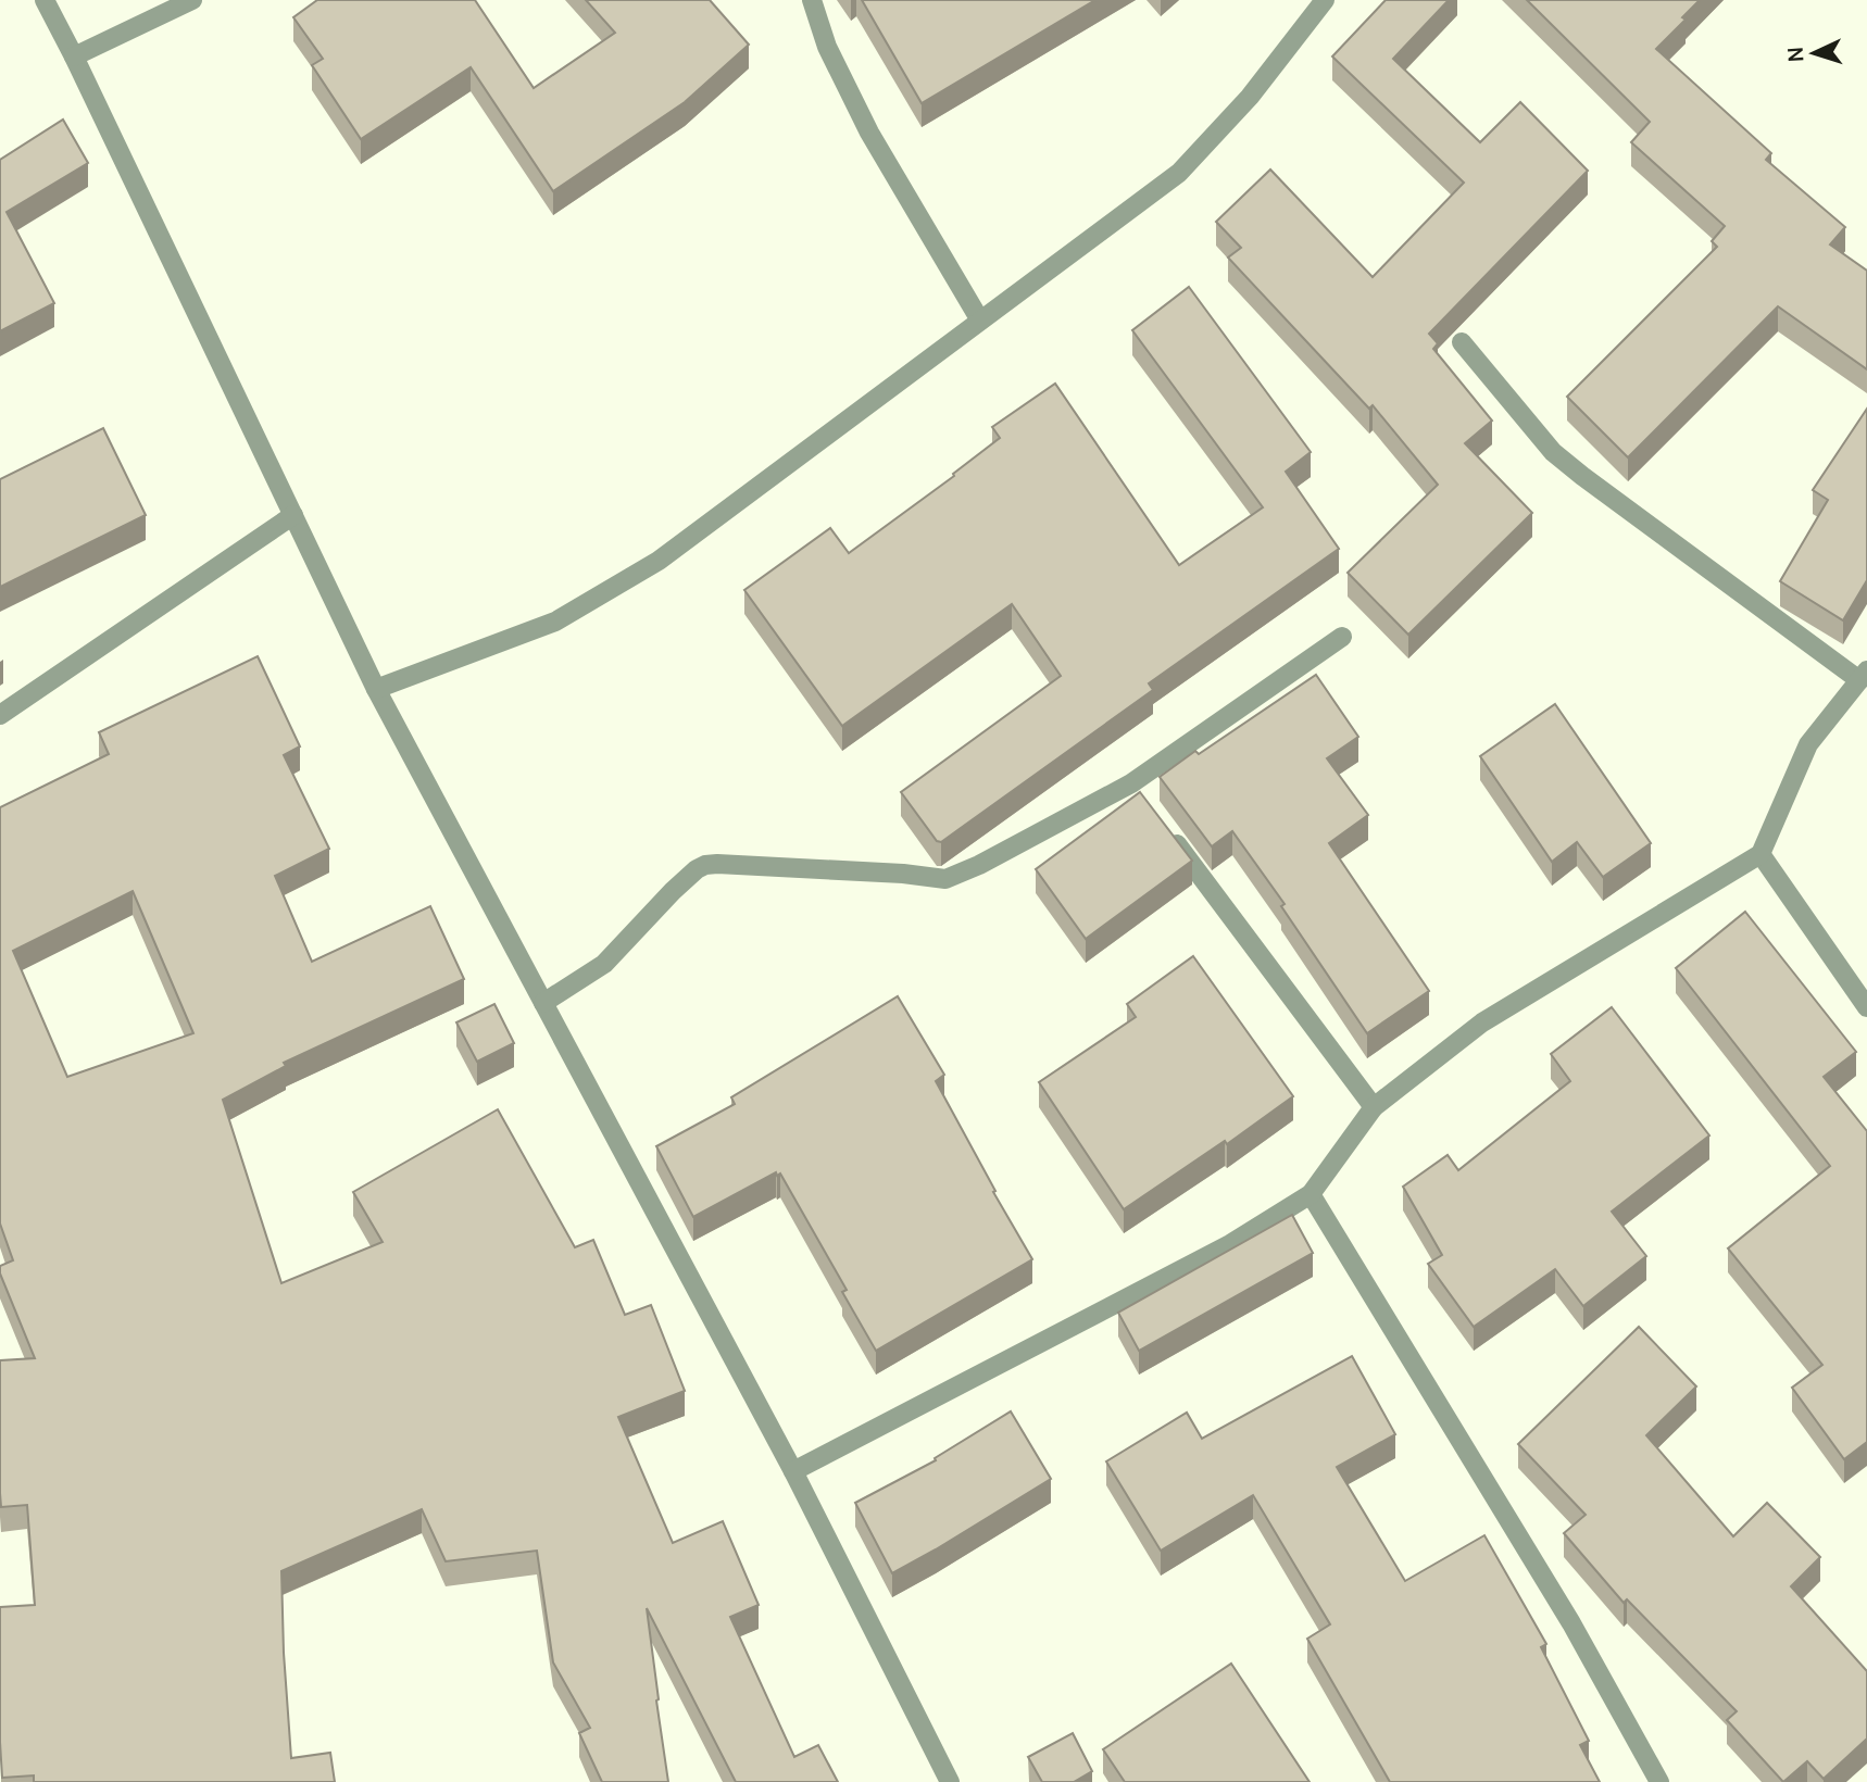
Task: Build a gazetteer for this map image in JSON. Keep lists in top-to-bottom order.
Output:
{
  "north": "left"
}
